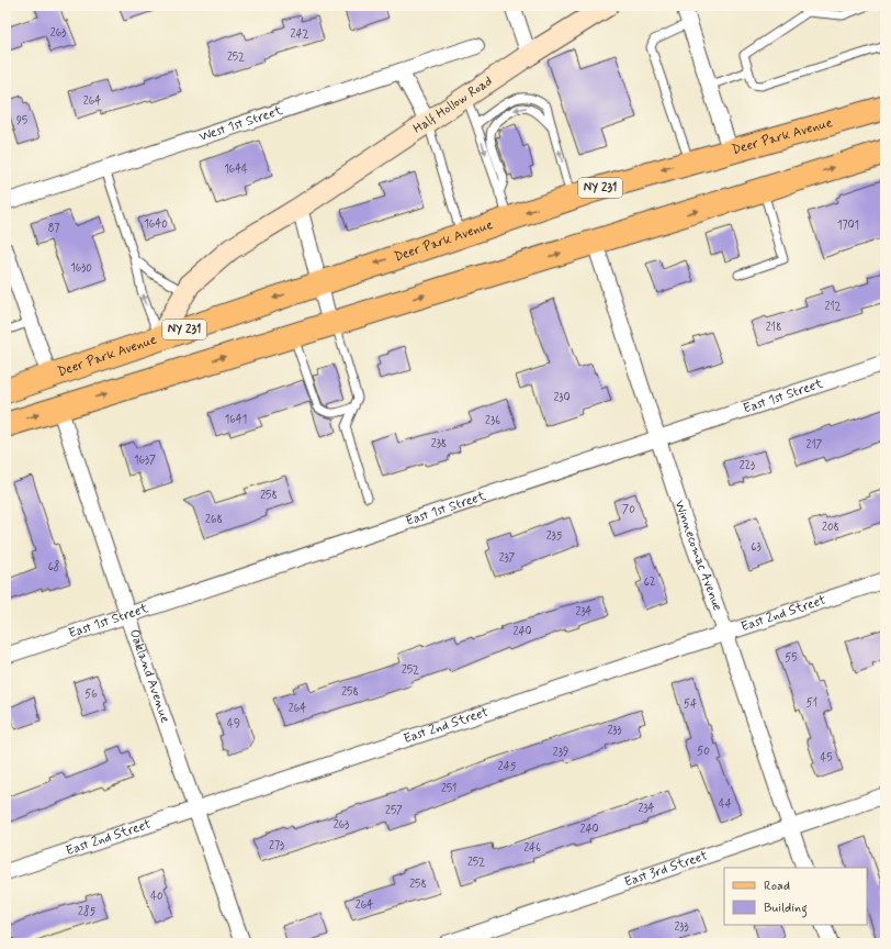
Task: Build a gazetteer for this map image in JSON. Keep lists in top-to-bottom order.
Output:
{
  "streets": {
    "main road": ["Deer Park Avenue", "NY 231"],
    "street": [
      "Half Hollow Road",
      "West 1st Street",
      "East 1st Street",
      "Winnecomac Avenue",
      "East 2nd Street",
      "Oakland Avenue",
      "East 3rd Street"
    ]
  },
  "crossings": [
    ["Half Hollow Road", "Deer Park Avenue"],
    ["East 1st Street", "Winnecomac Avenue"],
    ["East 1st Street", "Oakland Avenue"],
    ["Winnecomac Avenue", "East 2nd Street"],
    ["Winnecomac Avenue", "East 3rd Street"],
    ["East 2nd Street", "Oakland Avenue"]
  ],
  "house_numbers": [
    "263",
    "242",
    "252",
    "264",
    "95",
    "1644",
    "1640",
    "1701",
    "87",
    "1630",
    "212",
    "218",
    "230",
    "1641",
    "236",
    "238",
    "217",
    "1637",
    "223",
    "258",
    "70",
    "268",
    "208",
    "235",
    "63",
    "237",
    "68",
    "62",
    "234",
    "240",
    "55",
    "252",
    "258",
    "56",
    "51",
    "54",
    "264",
    "49",
    "233",
    "50",
    "239",
    "45",
    "245",
    "251",
    "44",
    "234",
    "257",
    "263",
    "240",
    "273",
    "246",
    "252",
    "258",
    "40",
    "264",
    "285",
    "233"
  ],
  "legend": ["Road", "Building"]
}
